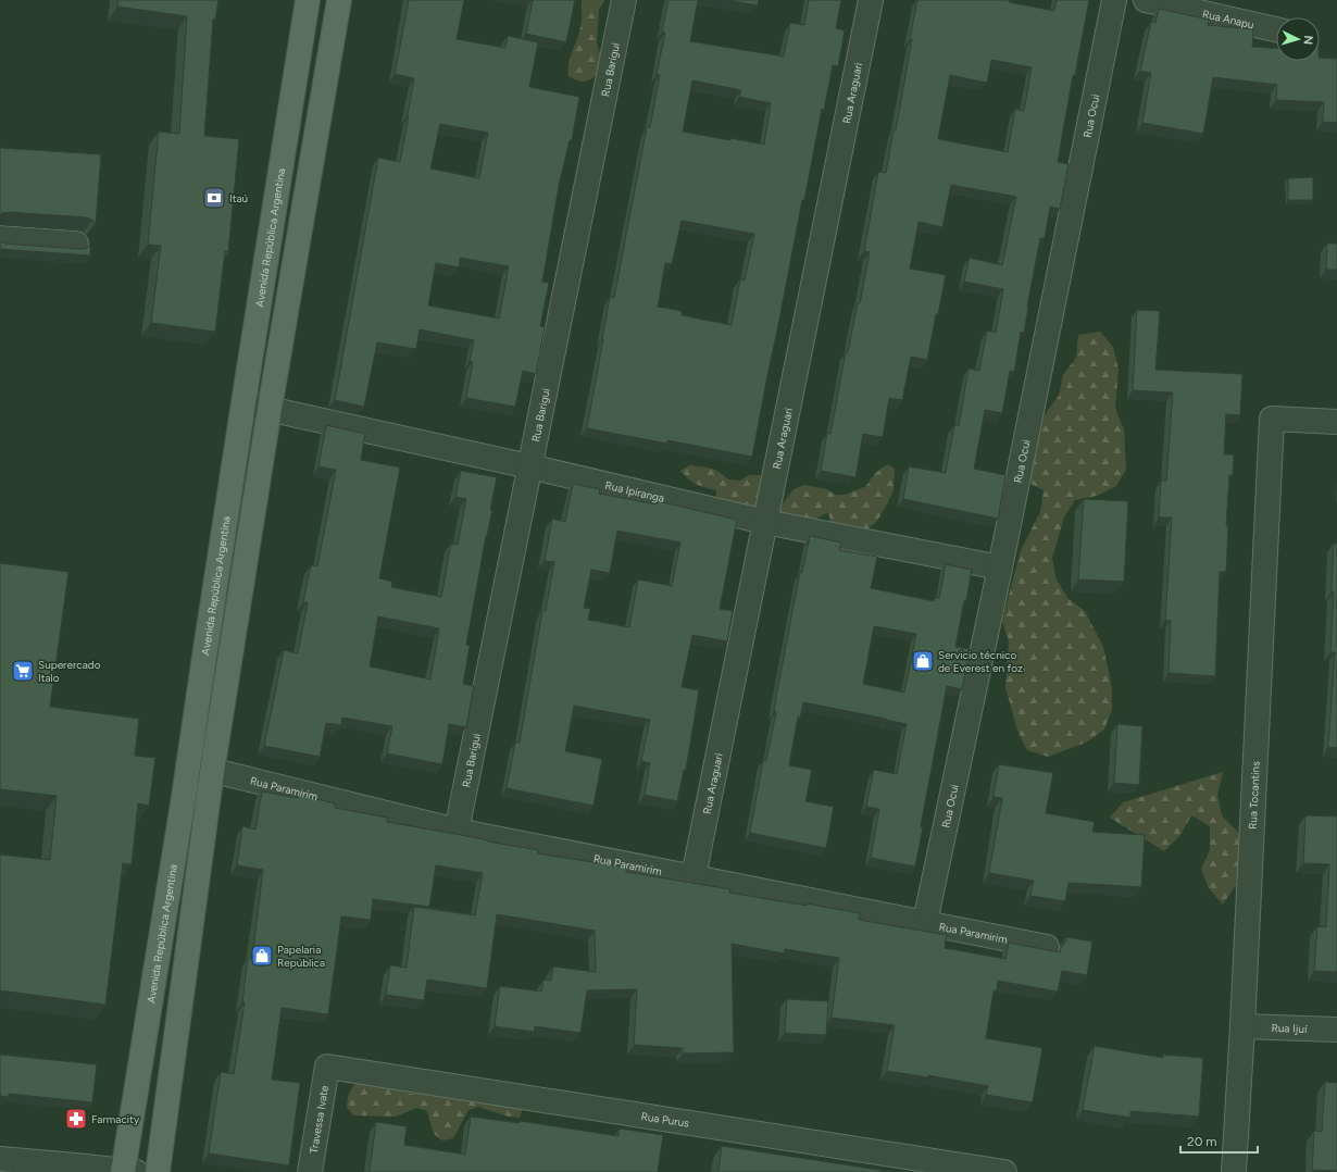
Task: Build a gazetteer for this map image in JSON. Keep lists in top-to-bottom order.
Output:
{
  "streets": {
    "main road": ["Avenida República Argentina"],
    "street": [
      "Rua Anapu",
      "Rua Barigui",
      "Rua Araguari",
      "Rua Ocui",
      "Rua Ipiranga",
      "Rua Paramirim",
      "Rua Tocantins",
      "Rua Ijuí",
      "Travessa Ivate",
      "Rua Purus"
    ]
  },
  "crossings": [
    ["Rua Barigui", "Rua Ipiranga"],
    ["Rua Barigui", "Rua Paramirim"],
    ["Rua Araguari", "Rua Ipiranga"],
    ["Rua Araguari", "Rua Paramirim"],
    ["Rua Ocui", "Rua Ipiranga"],
    ["Rua Ocui", "Rua Paramirim"],
    ["Avenida República Argentina", "Rua Ipiranga"],
    ["Avenida República Argentina", "Rua Paramirim"],
    ["Rua Tocantins", "Rua Ijuí"],
    ["Travessa Ivate", "Rua Purus"]
  ],
  "places": {
    "bank": ["Itaú"],
    "shop": ["Servicio técnico de Everest en foz", "Papelaria República"],
    "supermarket": ["Superercado Italo"],
    "pharmacy": ["Farmacity"]
  },
  "scale_bar": "20 m",
  "north": "right"
}
